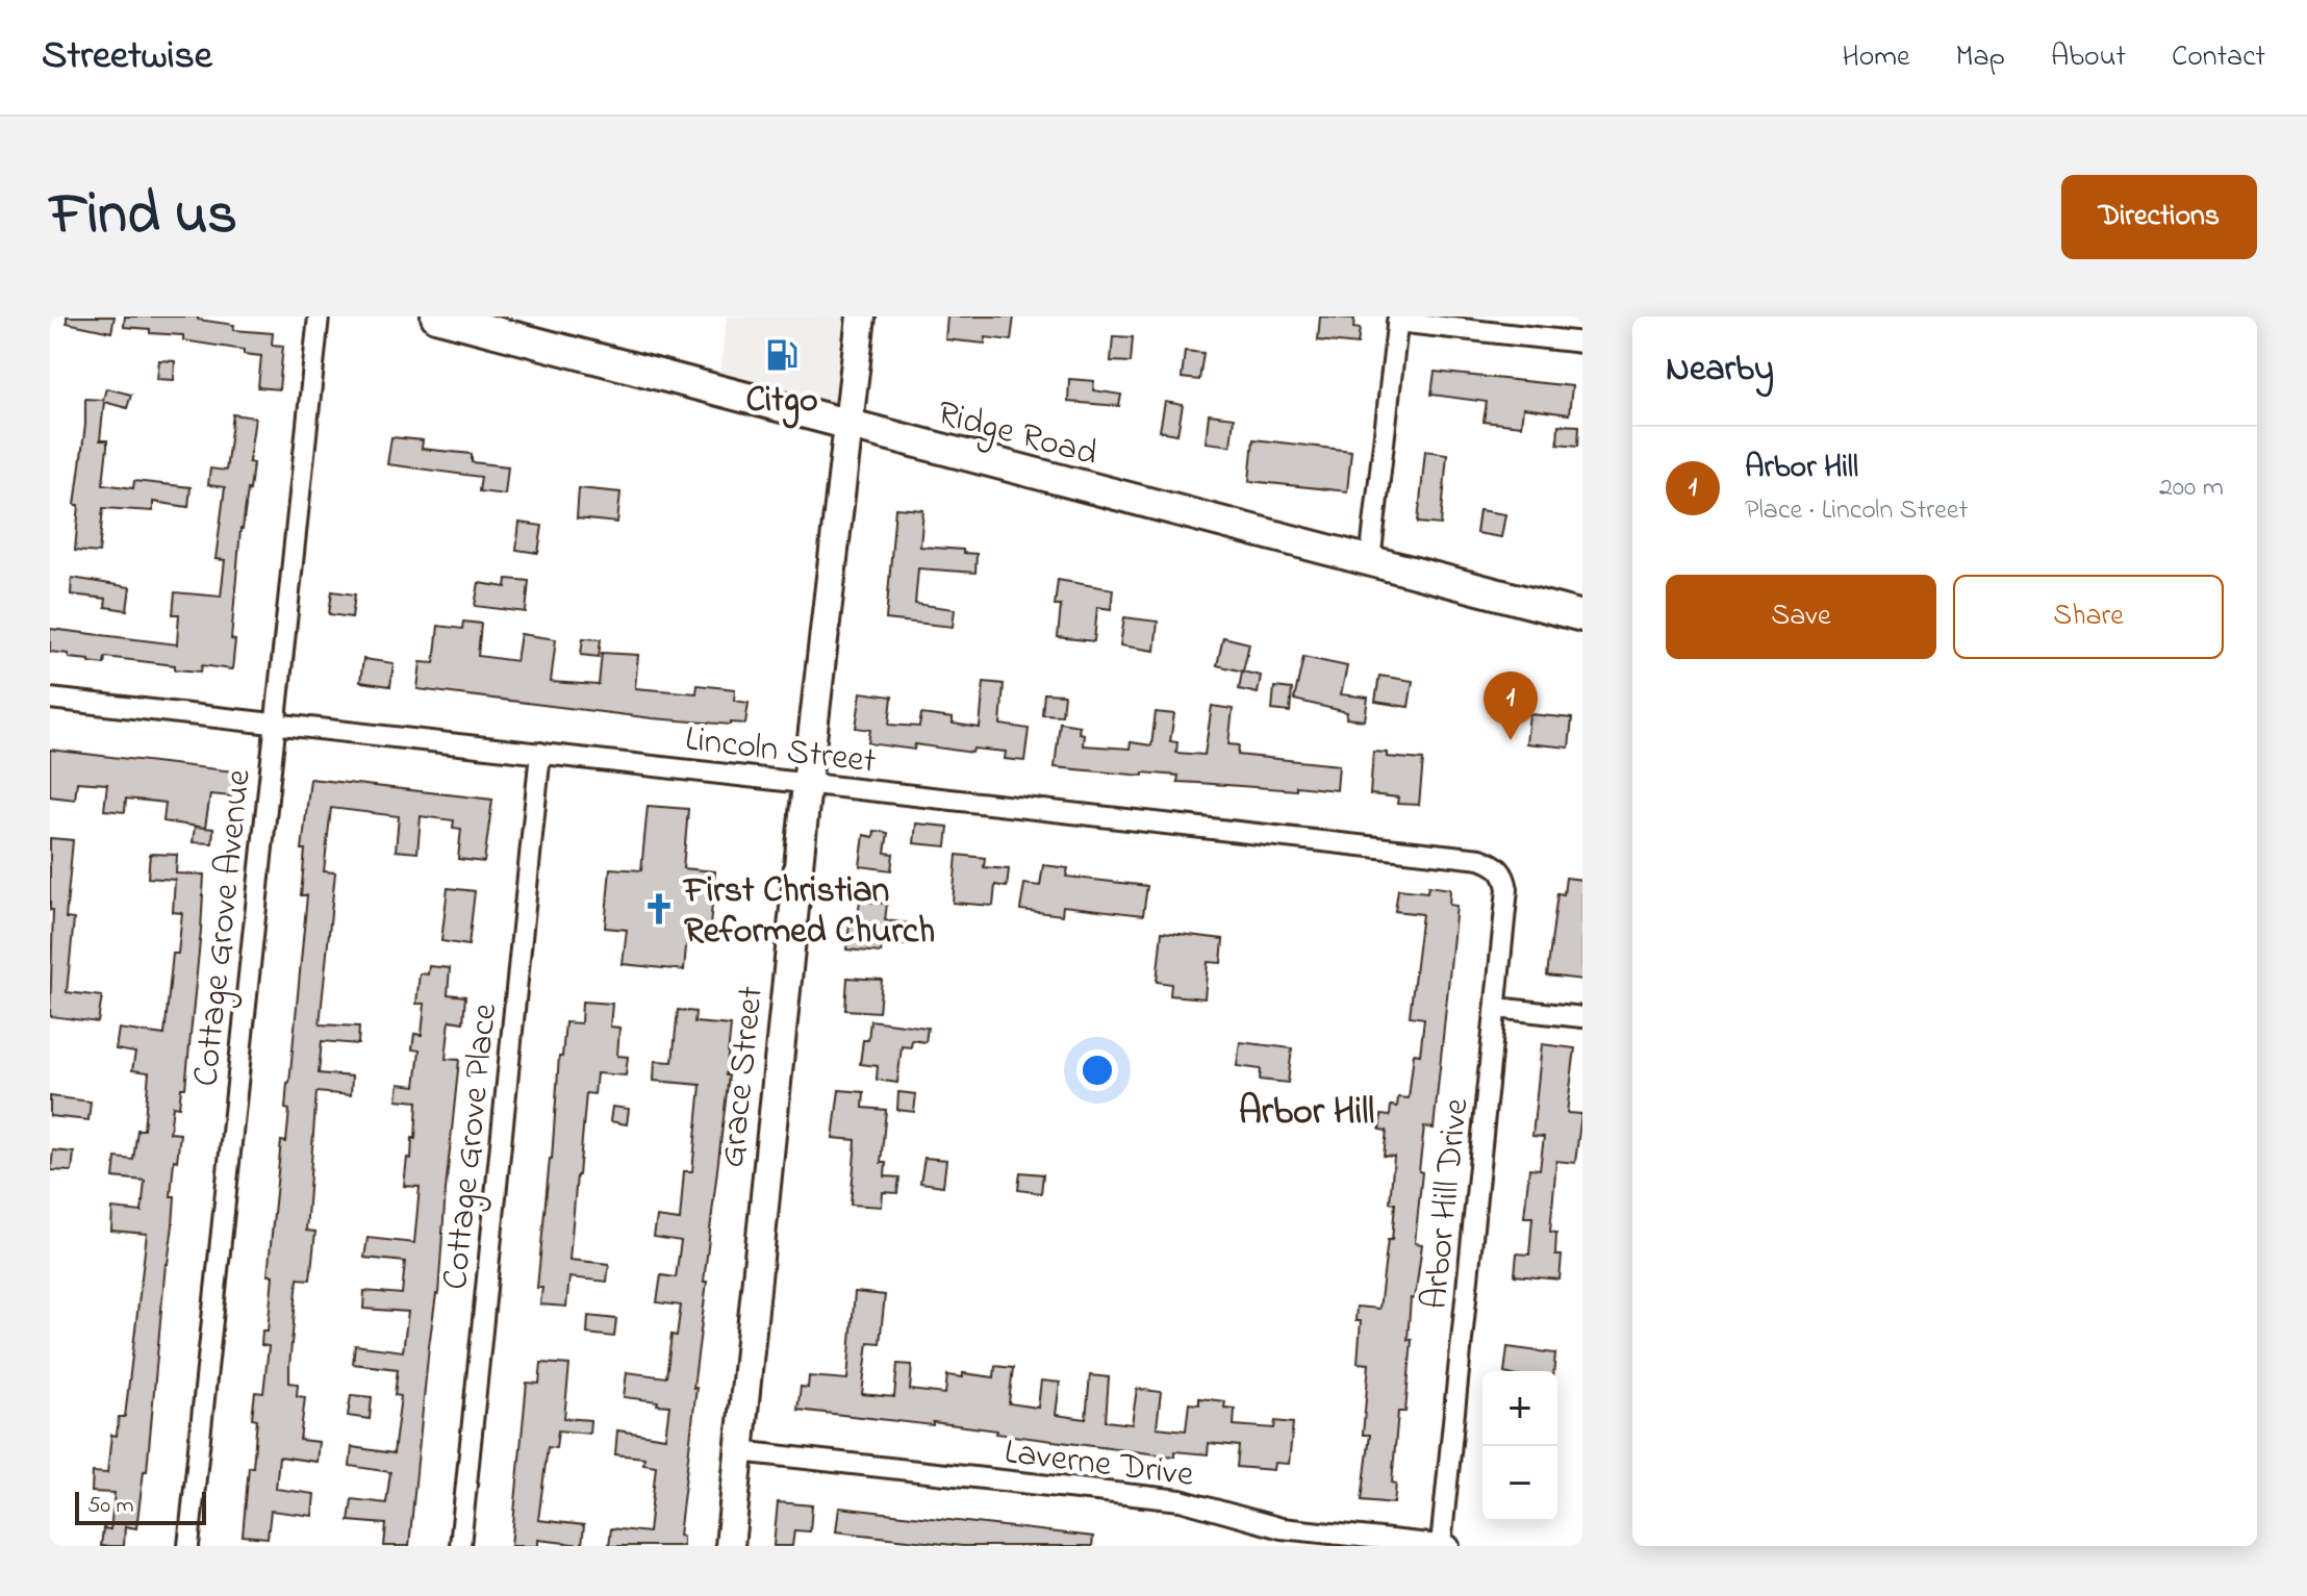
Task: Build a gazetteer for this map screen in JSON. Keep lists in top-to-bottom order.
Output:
{
  "streets": {
    "main road": ["Ridge Road"],
    "street": [
      "Lincoln Street",
      "Cottage Grove Avenue",
      "Grace Street",
      "Cottage Grove Place",
      "Arbor Hill Drive",
      "Laverne Drive"
    ]
  },
  "crossings": [
    ["Ridge Road", "Grace Street"],
    ["Lincoln Street", "Cottage Grove Avenue"],
    ["Lincoln Street", "Grace Street"],
    ["Lincoln Street", "Cottage Grove Place"],
    ["Lincoln Street", "Arbor Hill Drive"],
    ["Grace Street", "Laverne Drive"],
    ["Arbor Hill Drive", "Laverne Drive"]
  ],
  "districts": ["Arbor Hill"],
  "places": {
    "fuel station": ["Citgo"],
    "church": ["First Christian Reformed Church"]
  },
  "scale_bar": "50 m",
  "page": {
    "header": "Streetwise",
    "nav": [
      "Home",
      "Map",
      "About",
      "Contact"
    ],
    "title": "Find us",
    "buttons": [
      "Directions",
      ["Save", "Share"]
    ],
    "heading": "Nearby",
    "list": [
      {
        "mark": "1",
        "name": "Arbor Hill",
        "note": "Place · Lincoln Street",
        "value": "200 m"
      }
    ],
    "pins": "1",
    "map_buttons": ["+", "−"],
    "scale": "50 m"
  }
}
